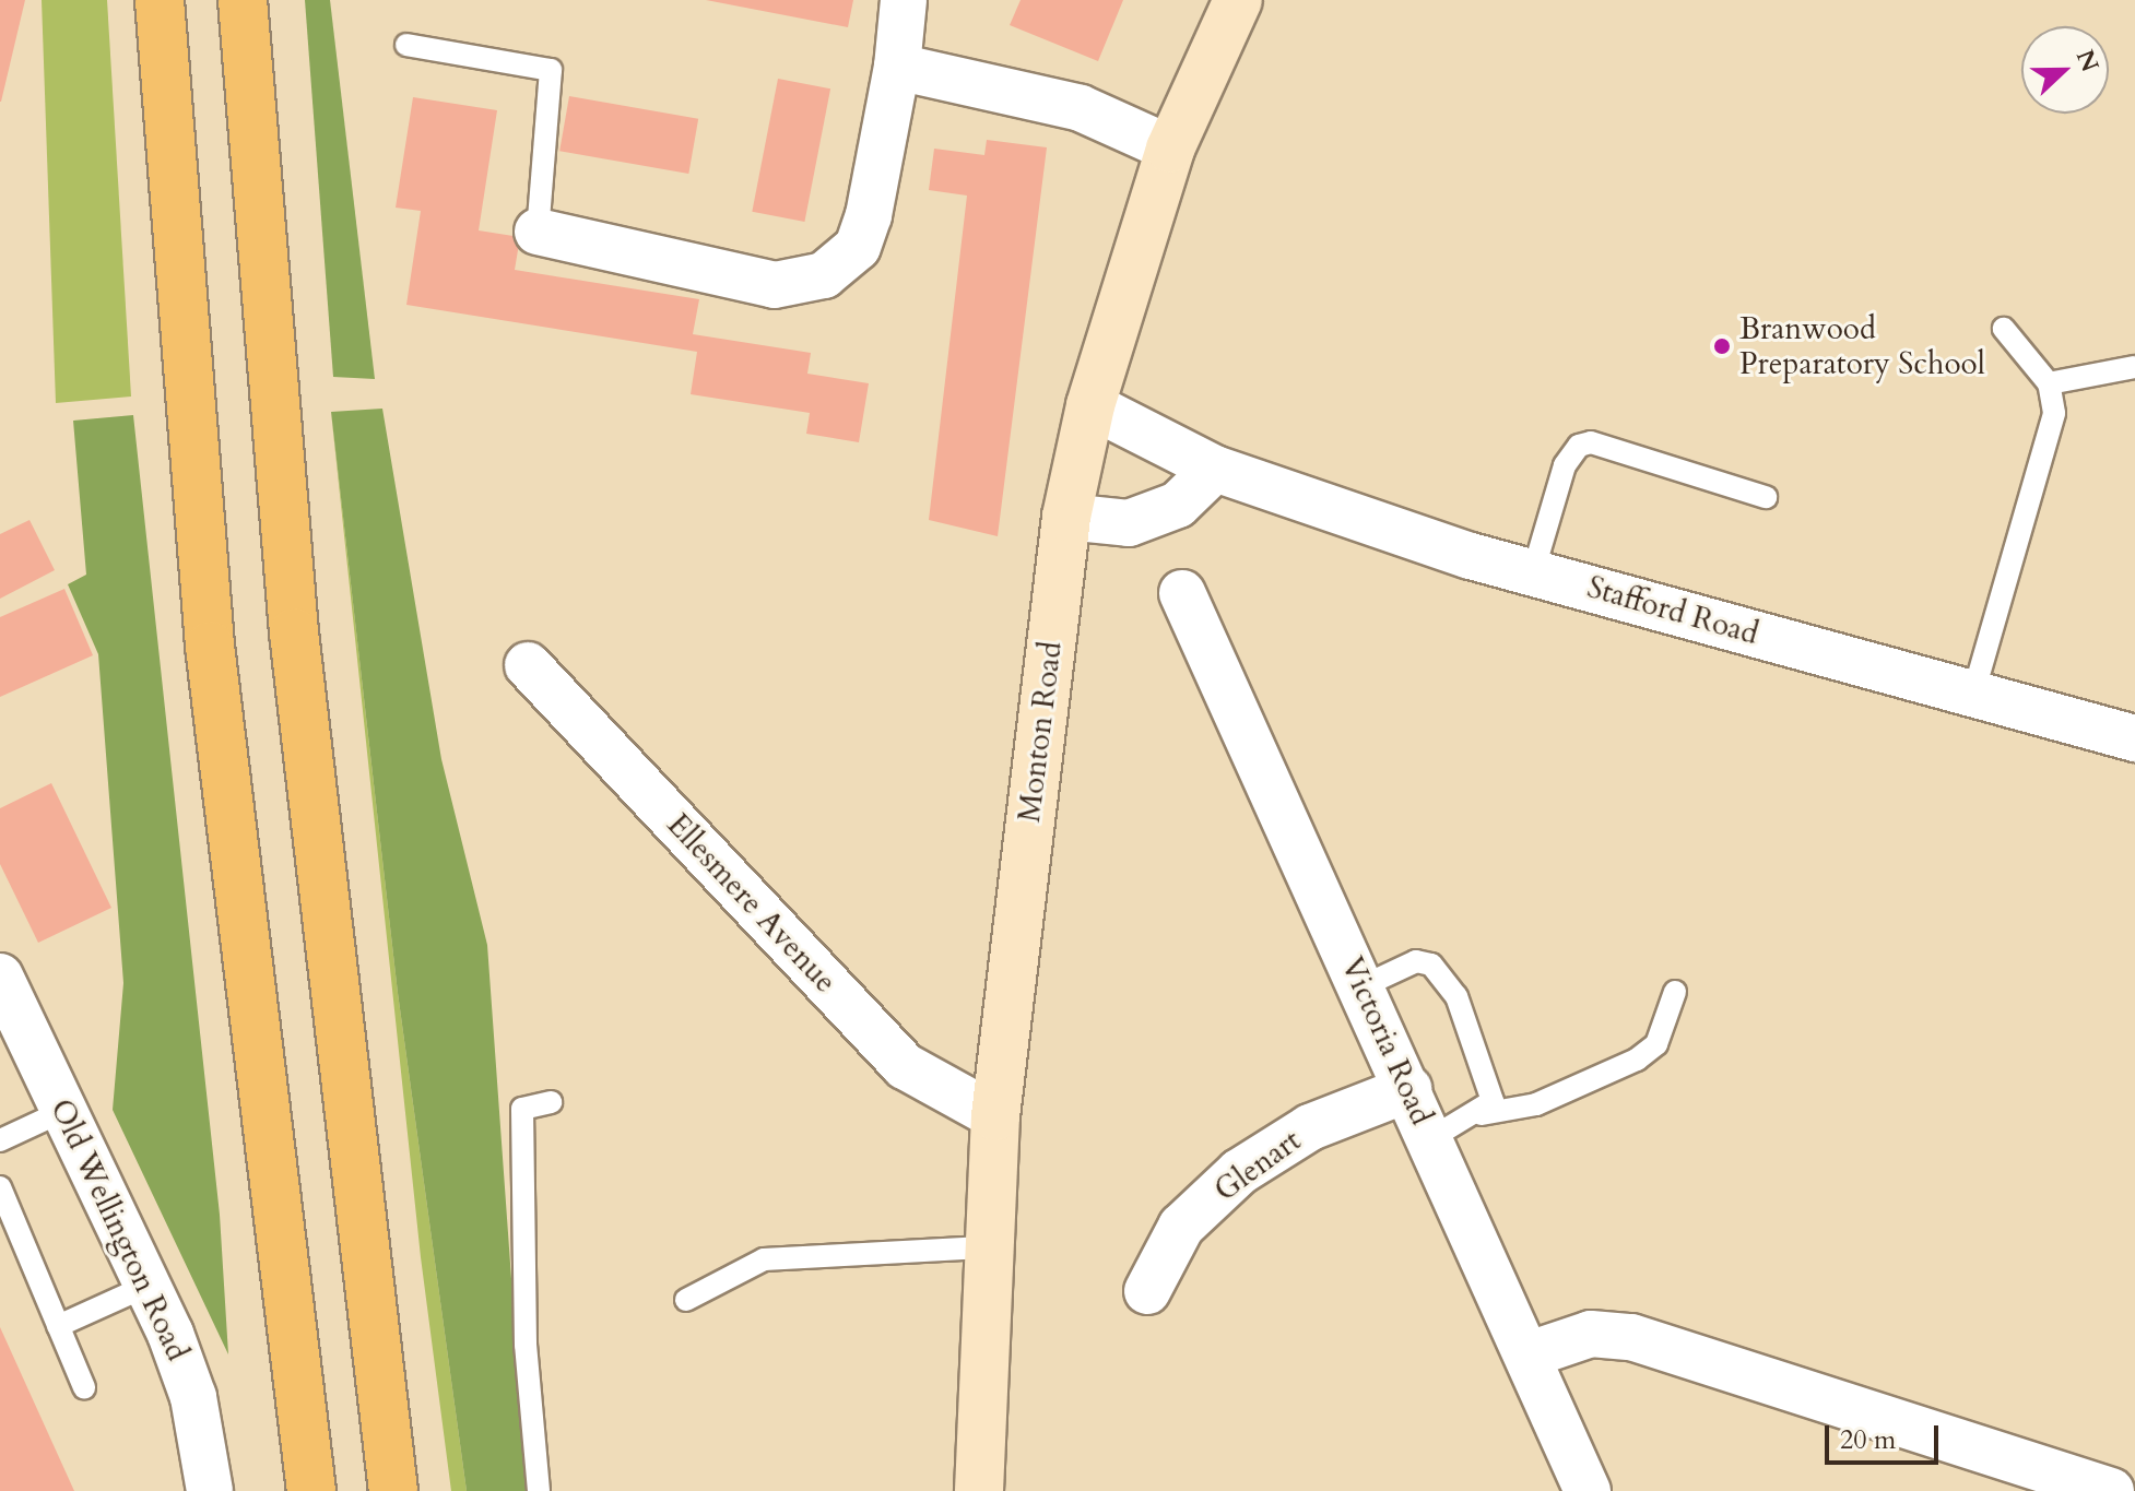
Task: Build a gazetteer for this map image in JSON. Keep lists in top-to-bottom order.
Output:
{
  "streets": {
    "main road": ["Monton Road"],
    "street": [
      "Stafford Road",
      "Ellesmere Avenue",
      "Victoria Road",
      "Glenart",
      "Old Wellington Road"
    ]
  },
  "crossings": [
    ["Stafford Road", "Monton Road"],
    ["Monton Road", "Ellesmere Avenue"],
    ["Victoria Road", "Glenart"]
  ],
  "places": ["Branwood Preparatory School"],
  "scale_bar": "20 m",
  "north": "right"
}
